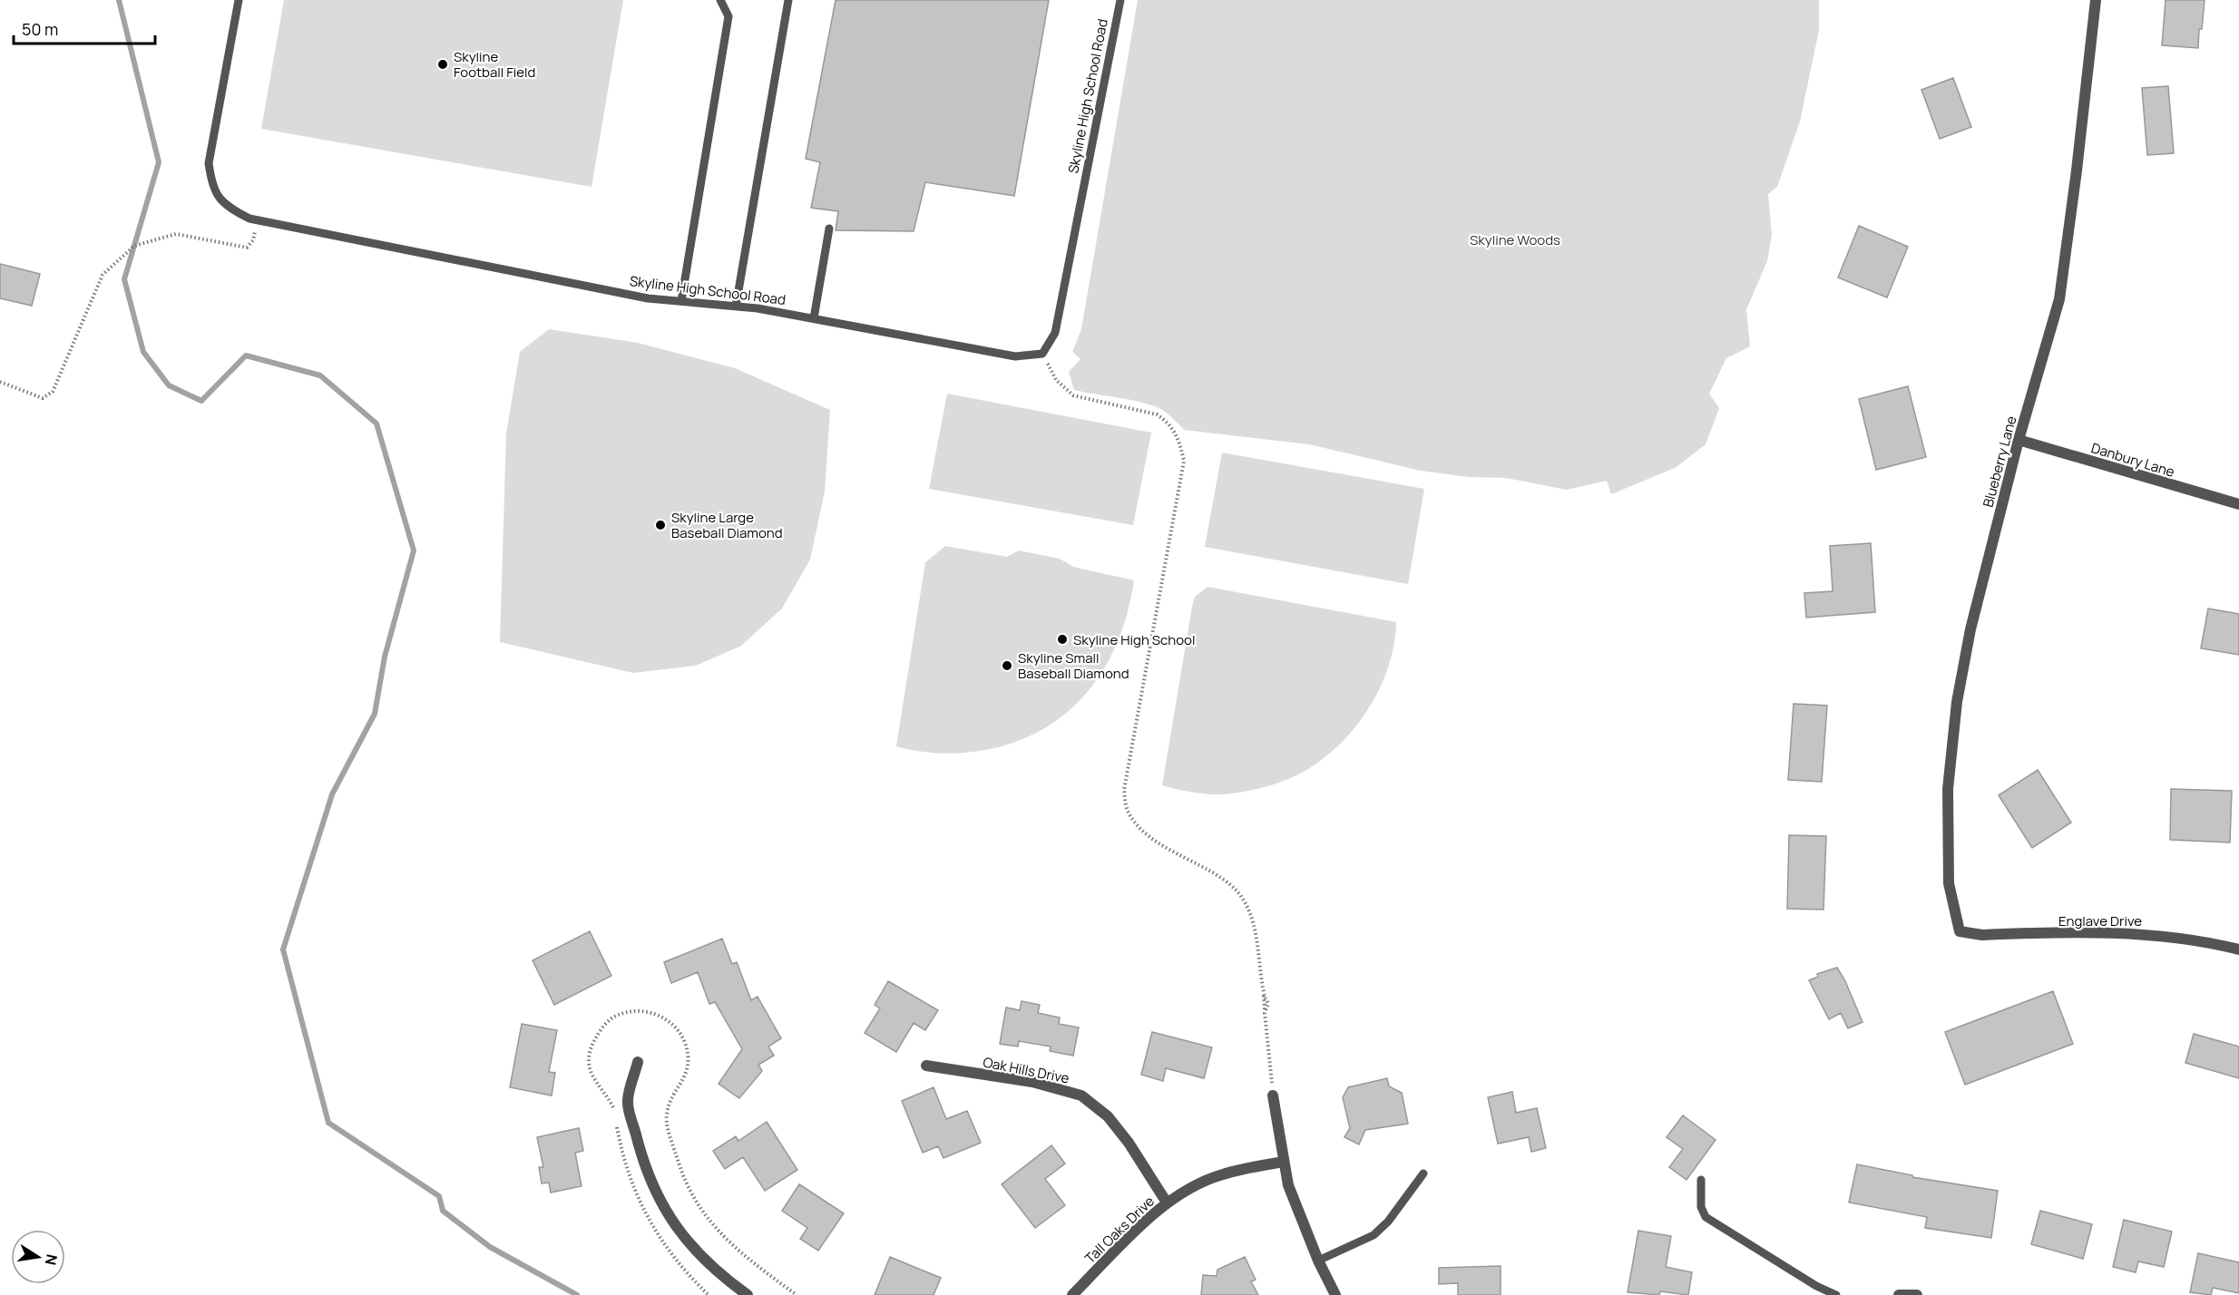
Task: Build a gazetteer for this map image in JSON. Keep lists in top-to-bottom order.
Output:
{
  "streets": {
    "street": [
      "Danbury Lane",
      "Blueberry Lane",
      "Englave Drive",
      "Oak Hills Drive",
      "Tall Oaks Drive"
    ],
    "lane": ["Skyline High School Road"]
  },
  "crossings": [
    ["Danbury Lane", "Blueberry Lane"],
    ["Blueberry Lane", "Englave Drive"],
    ["Oak Hills Drive", "Tall Oaks Drive"]
  ],
  "parks": ["Skyline Woods"],
  "places": [
    "Skyline Football Field",
    "Skyline Large Baseball Diamond",
    "Skyline High School",
    "Skyline Small Baseball Diamond"
  ],
  "scale_bar": "50 m",
  "north": "right"
}
